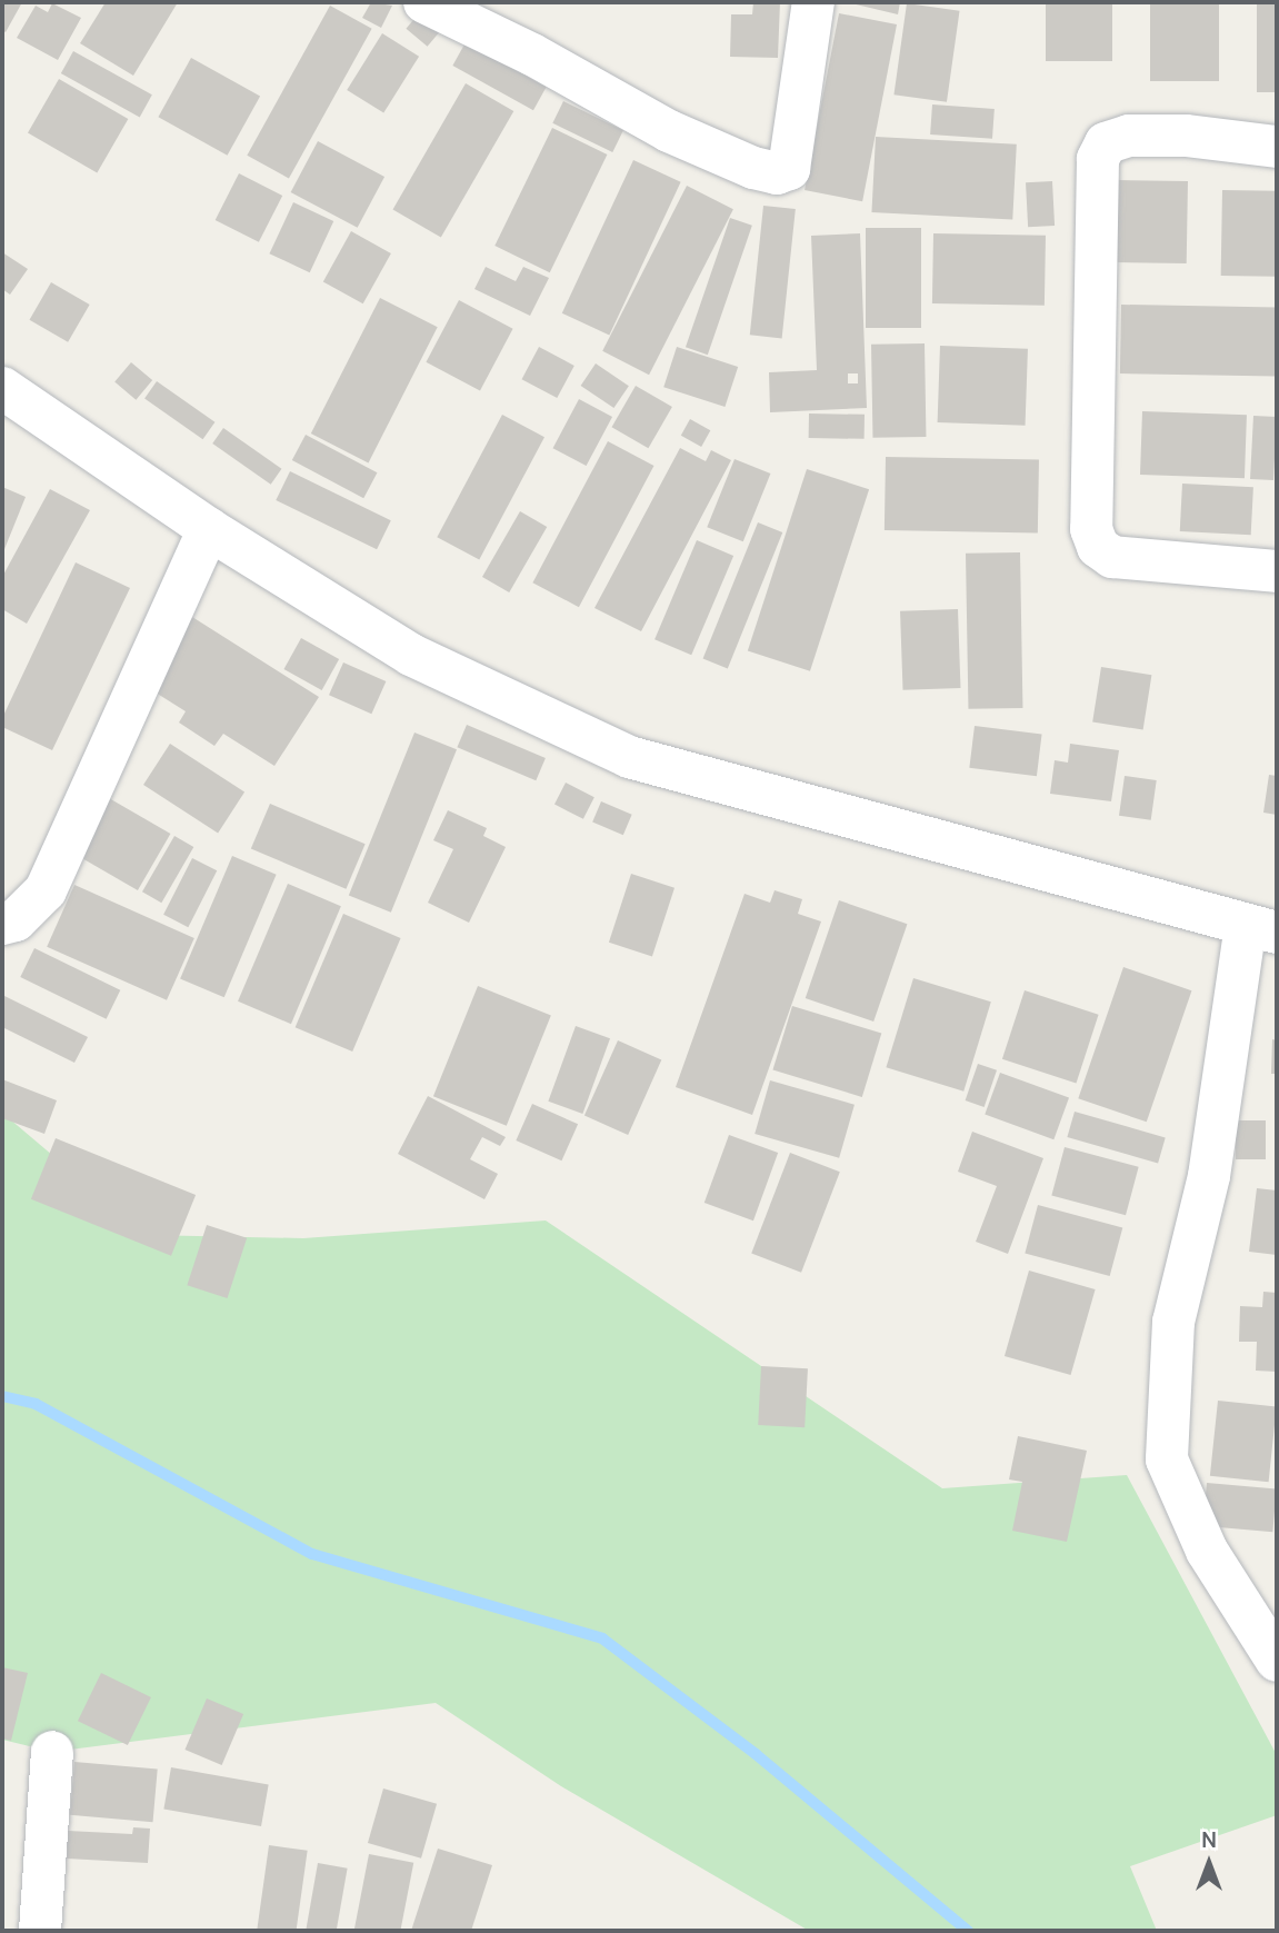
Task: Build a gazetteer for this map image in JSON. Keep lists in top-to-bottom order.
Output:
{
  "north": "top"
}
